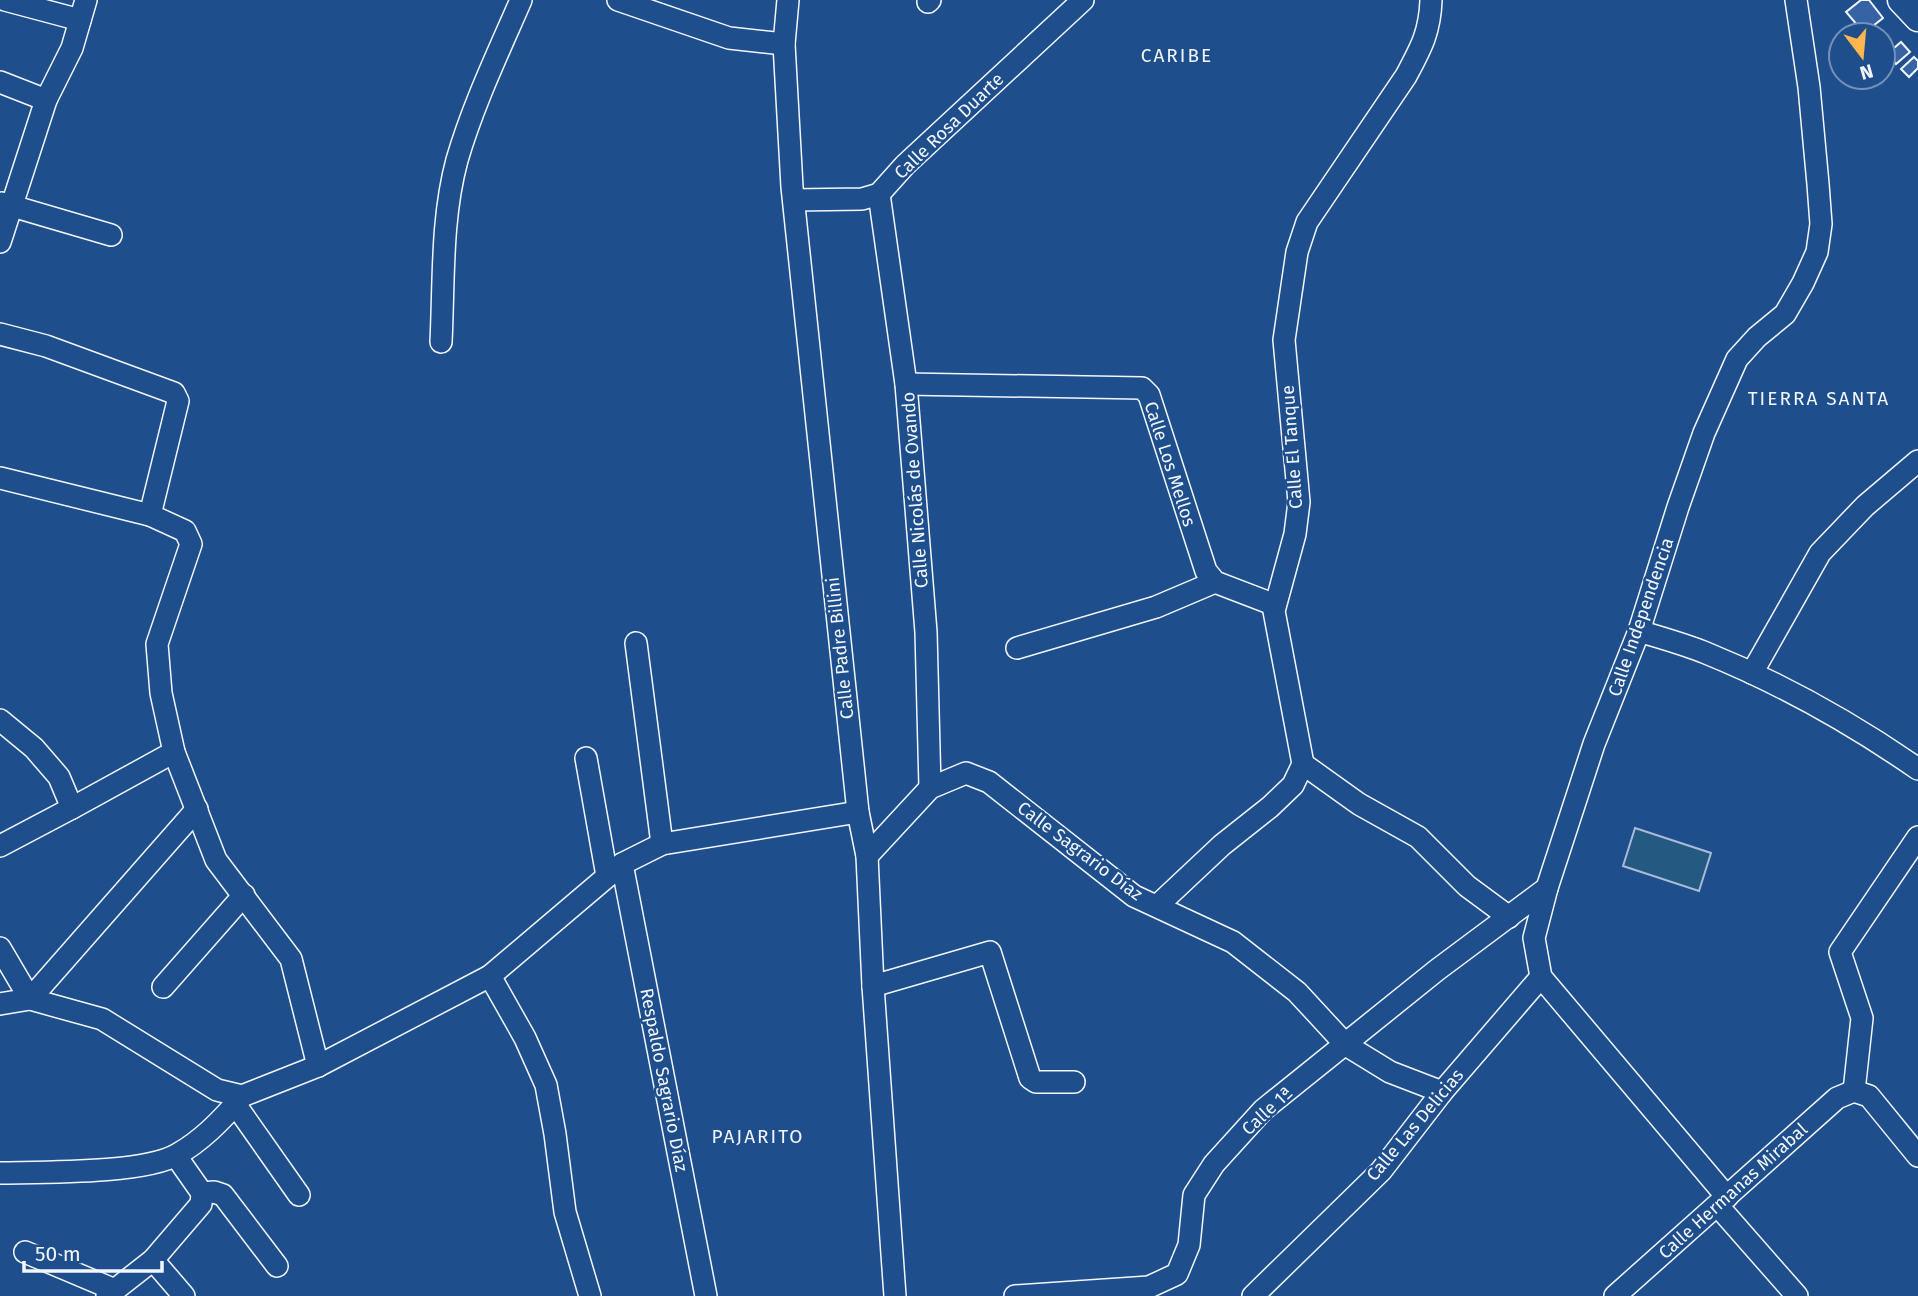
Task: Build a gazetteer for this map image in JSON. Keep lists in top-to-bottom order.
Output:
{
  "streets": {
    "street": [
      "Calle Rosa Duarte",
      "Calle El Tanque",
      "Calle Los Mellos",
      "Calle Nicolás de Ovando",
      "Calle Independencia",
      "Calle Padre Billini",
      "Calle Sagrario Díaz",
      "Respaldo Sagrario Díaz",
      "Calle 1ª",
      "Calle Las Delicias",
      "Calle Hermanas Mirabal"
    ]
  },
  "crossings": [
    ["Calle Rosa Duarte", "Calle Nicolás de Ovando"],
    ["Calle Rosa Duarte", "Calle Padre Billini"],
    ["Calle Los Mellos", "Calle Nicolás de Ovando"],
    ["Calle Nicolás de Ovando", "Calle Sagrario Díaz"],
    ["Calle Independencia", "Calle 1ª"],
    ["Calle Independencia", "Calle Las Delicias"],
    ["Calle Independencia", "Calle Hermanas Mirabal"],
    ["Calle Padre Billini", "Calle Sagrario Díaz"],
    ["Calle Sagrario Díaz", "Calle 1ª"],
    ["Calle Sagrario Díaz", "Calle Las Delicias"]
  ],
  "districts": ["CARIBE", "TIERRA SANTA", "PAJARITO"],
  "scale_bar": "50 m",
  "north": "bottom"
}
